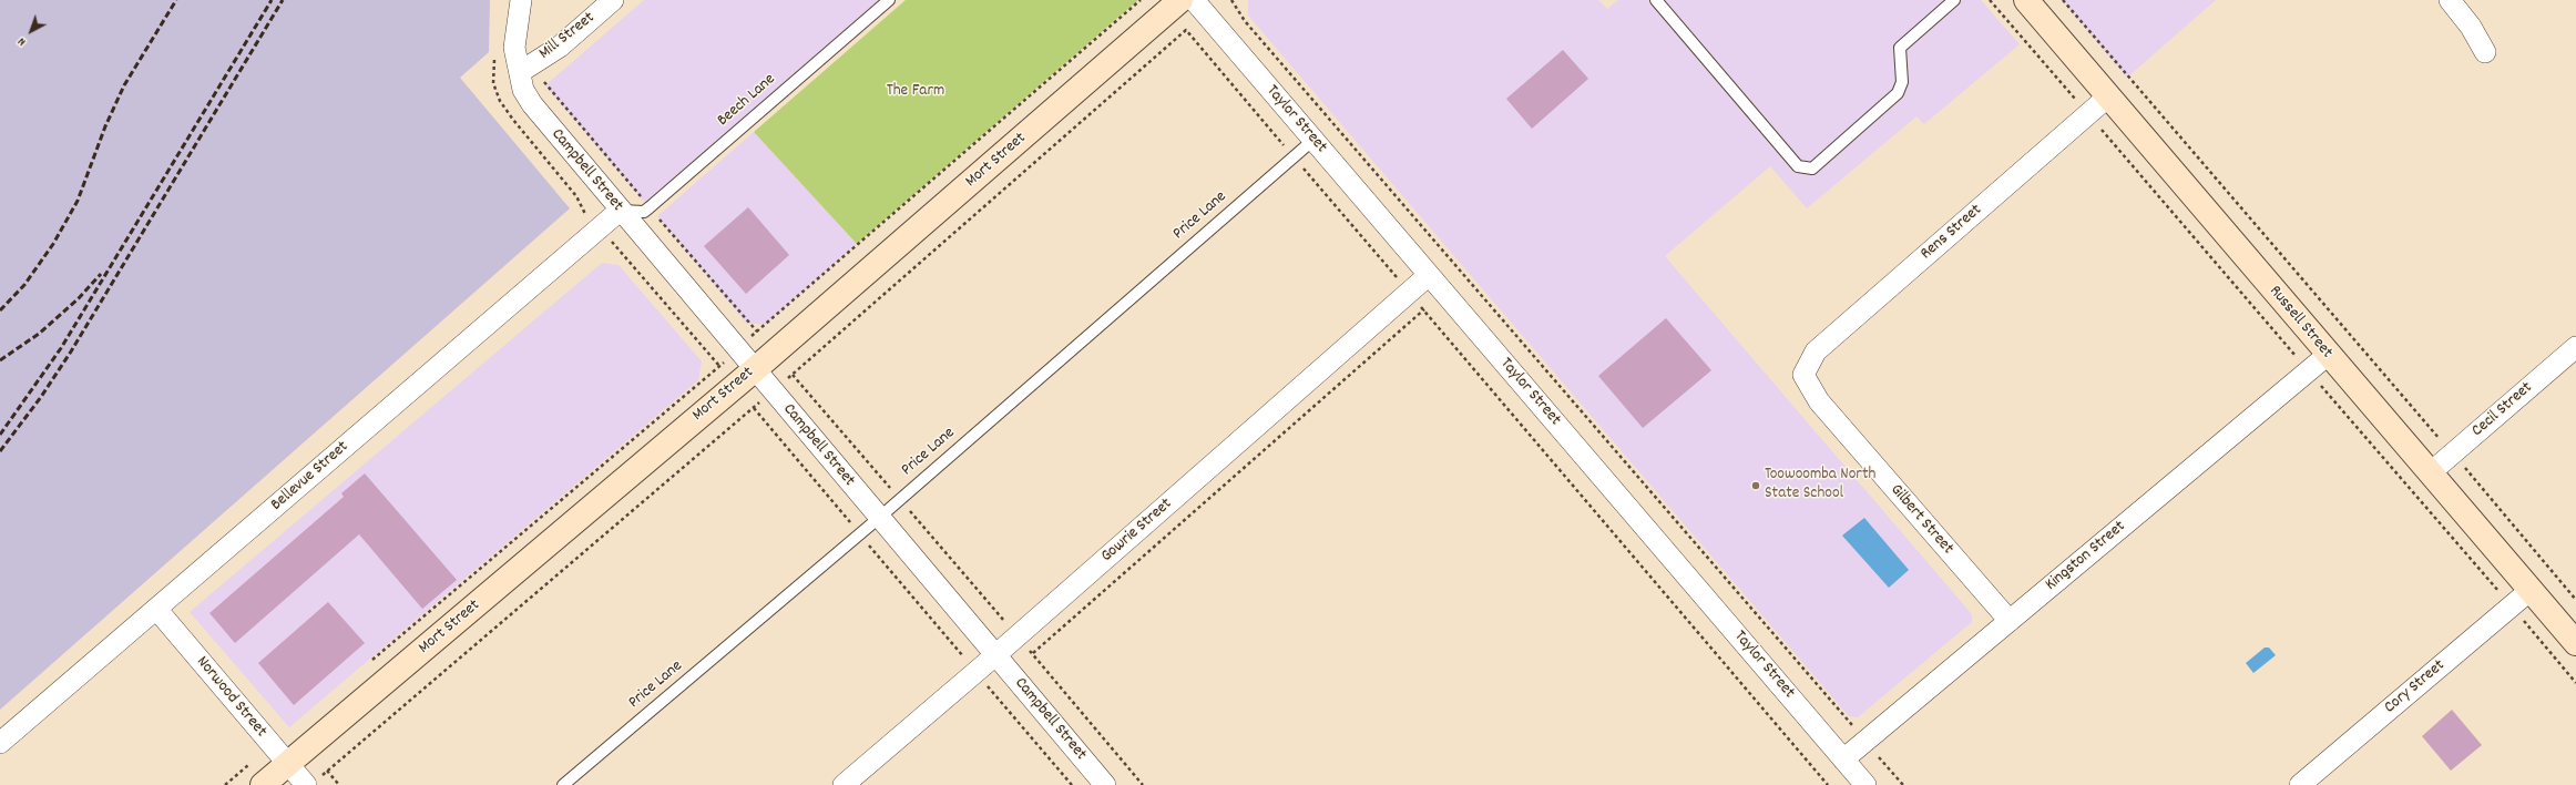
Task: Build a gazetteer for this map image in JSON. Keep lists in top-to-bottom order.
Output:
{
  "streets": {
    "street": [
      "Mill Street",
      "Taylor Street",
      "Mort Street",
      "Campbell Street",
      "Rens Street",
      "Russell Street",
      "Cecil Street",
      "Bellevue Street",
      "Gilbert Street",
      "Gowrie Street",
      "Kingston Street",
      "Cory Street",
      "Norwood Street"
    ],
    "lane": ["Beech Lane", "Price Lane"]
  },
  "crossings": [
    ["Mill Street", "Campbell Street"],
    ["Beech Lane", "Campbell Street"],
    ["Beech Lane", "Bellevue Street"],
    ["Taylor Street", "Price Lane"],
    ["Taylor Street", "Gowrie Street"],
    ["Taylor Street", "Kingston Street"],
    ["Mort Street", "Campbell Street"],
    ["Mort Street", "Norwood Street"],
    ["Campbell Street", "Price Lane"],
    ["Campbell Street", "Bellevue Street"],
    ["Campbell Street", "Gowrie Street"],
    ["Rens Street", "Russell Street"],
    ["Rens Street", "Gilbert Street"],
    ["Russell Street", "Cecil Street"],
    ["Russell Street", "Kingston Street"],
    ["Russell Street", "Cory Street"],
    ["Bellevue Street", "Norwood Street"],
    ["Gilbert Street", "Kingston Street"]
  ],
  "parks": ["The Farm"],
  "places": ["Toowoomba North State School"],
  "north": "bottom left"
}
